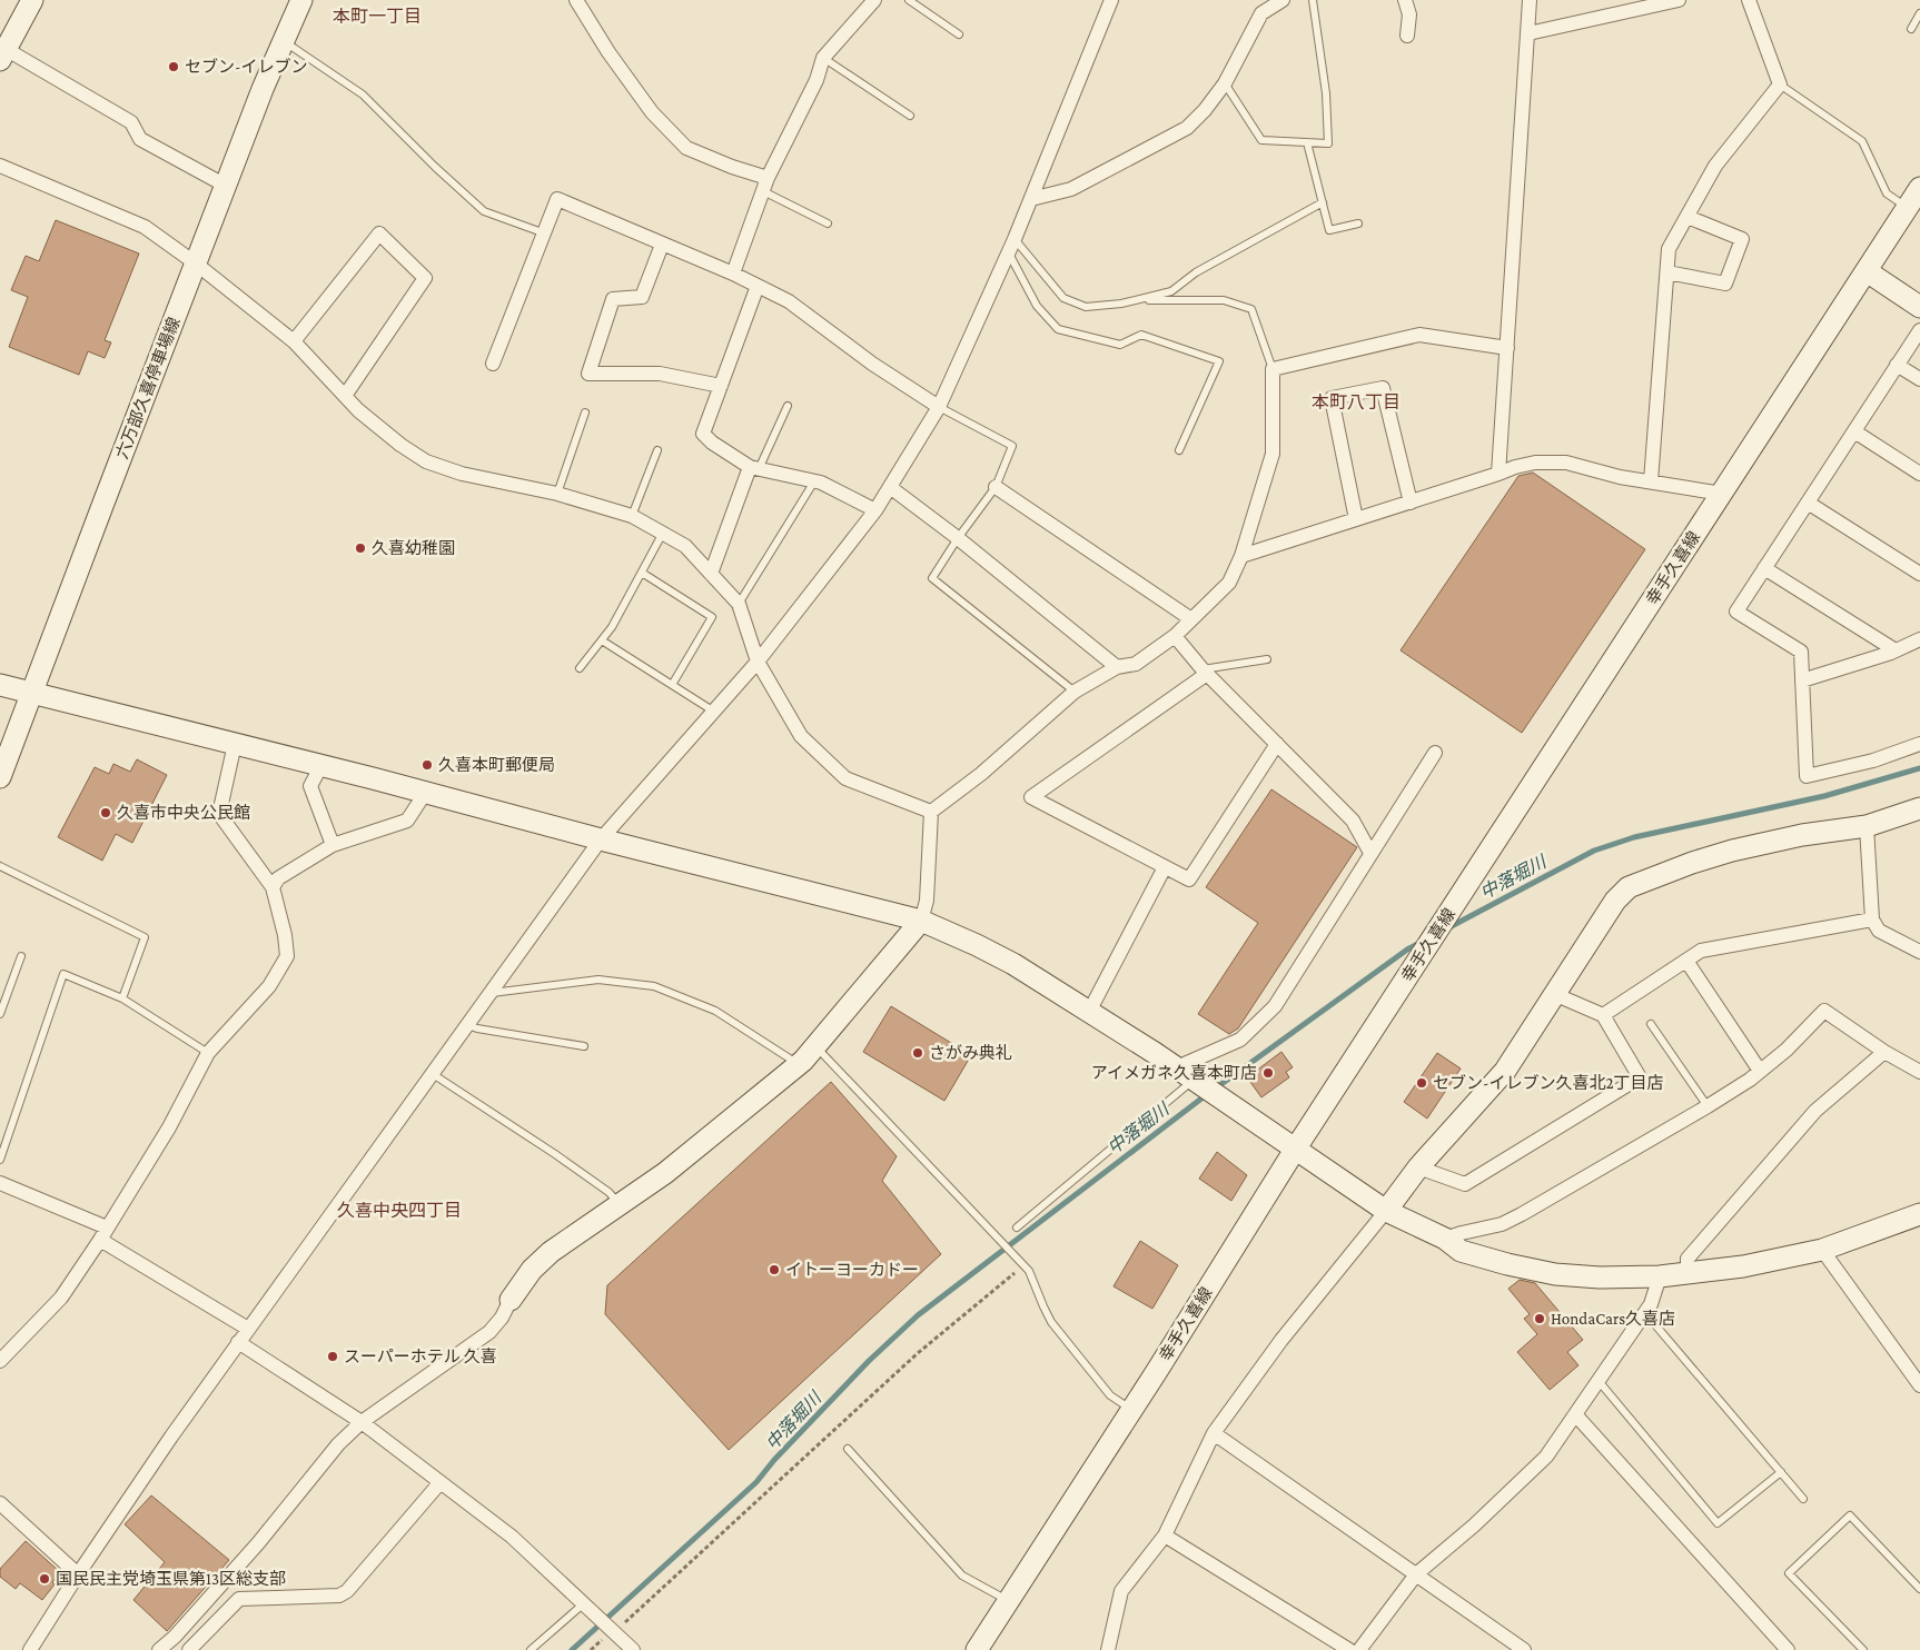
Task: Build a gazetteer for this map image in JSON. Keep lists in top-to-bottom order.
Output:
{
  "streets": {
    "street": ["六万部久喜停車場線", "幸手久喜線"]
  },
  "districts": ["本町一丁目", "本町八丁目", "久喜中央四丁目"],
  "water": ["中落堀川"],
  "places": [
    "セブン-イレブン",
    "久喜幼稚園",
    "久喜本町郵便局",
    "久喜市中央公民館",
    "さがみ典礼",
    "アイメガネ久喜本町店",
    "セブン-イレブン久喜北2丁目店",
    "イトーヨーカドー",
    "HondaCars久喜店",
    "スーパーホテル 久喜",
    "国民民主党埼玉県第13区総支部"
  ]
}
